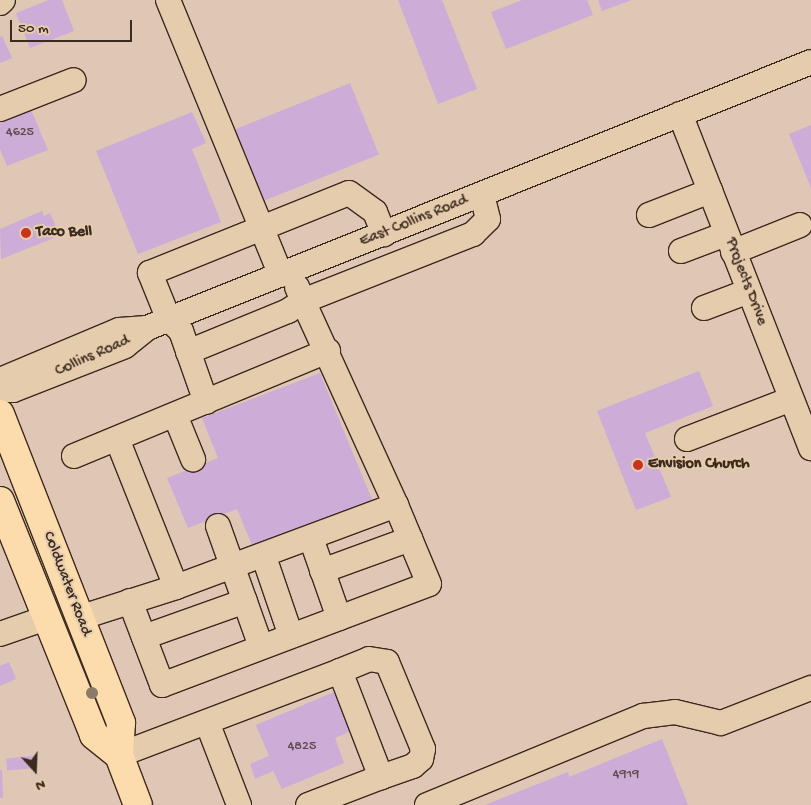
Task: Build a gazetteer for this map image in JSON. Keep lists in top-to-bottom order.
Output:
{
  "streets": {
    "main road": ["Coldwater Road"],
    "street": ["East Collins Road", "Projects Drive", "Collins Road"]
  },
  "crossings": [
    ["East Collins Road", "Projects Drive"],
    ["East Collins Road", "Collins Road"]
  ],
  "places": ["Taco Bell", "Envision Church"],
  "house_numbers": ["4625", "4825", "4919"],
  "scale_bar": "50 m",
  "north": "bottom"
}
